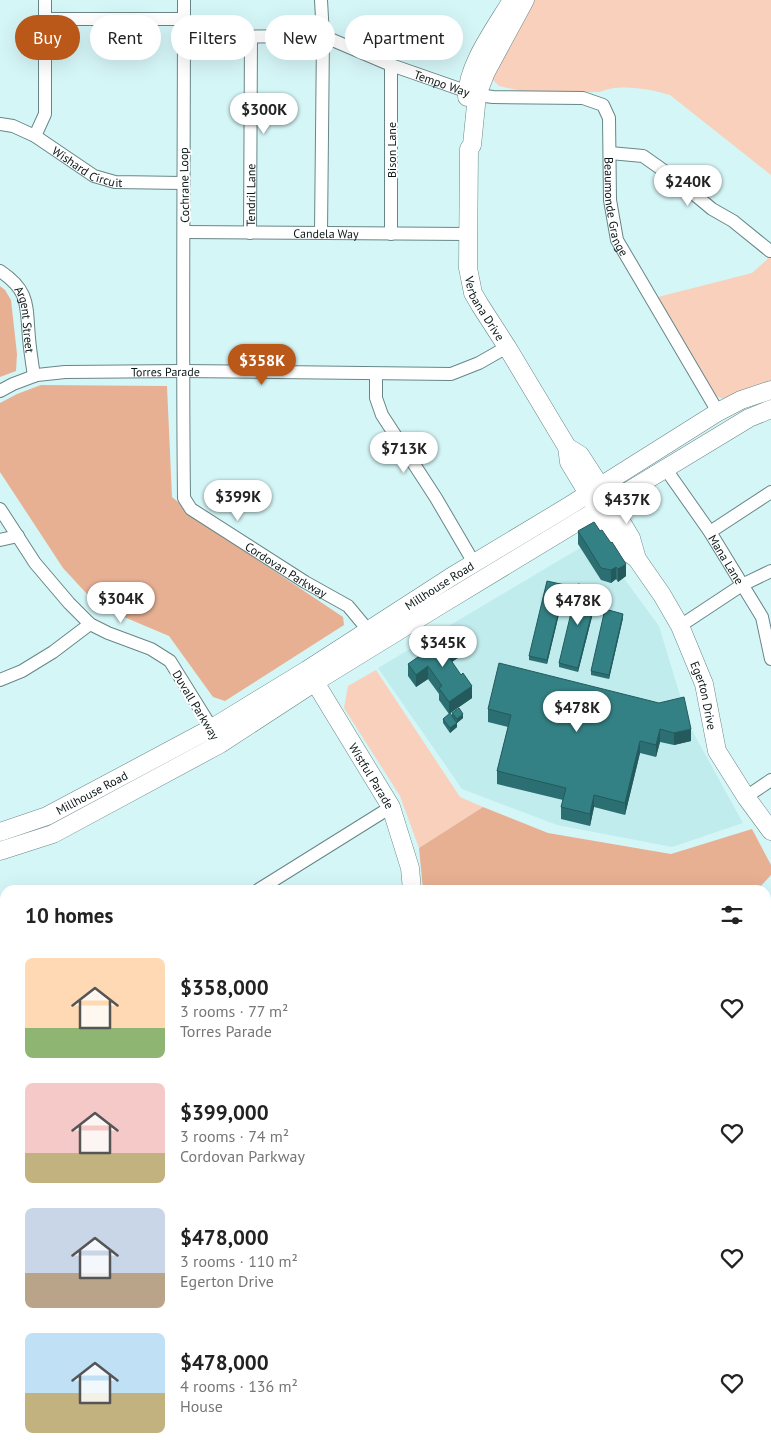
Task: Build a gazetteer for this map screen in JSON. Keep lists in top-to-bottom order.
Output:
{
  "streets": {
    "main road": [
      "Verbana Drive",
      "Millhouse Road",
      "Egerton Drive",
      "Wistful Parade"
    ],
    "street": [
      "Tempo Way",
      "Bison Lane",
      "Wishard Circuit",
      "Cochrane Loop",
      "Tendril Lane",
      "Beaumonde Grange",
      "Candela Way",
      "Argent Street",
      "Torres Parade",
      "Mana Lane",
      "Cordovan Parkway",
      "Duvall Parkway"
    ]
  },
  "crossings": [
    ["Tempo Way", "Bison Lane"],
    ["Tempo Way", "Beaumonde Grange"],
    ["Tempo Way", "Verbana Drive"],
    ["Bison Lane", "Candela Way"],
    ["Wishard Circuit", "Cochrane Loop"],
    ["Cochrane Loop", "Candela Way"],
    ["Cochrane Loop", "Torres Parade"],
    ["Cochrane Loop", "Cordovan Parkway"],
    ["Tendril Lane", "Candela Way"],
    ["Beaumonde Grange", "Verbana Drive"],
    ["Beaumonde Grange", "Millhouse Road"],
    ["Candela Way", "Verbana Drive"],
    ["Verbana Drive", "Torres Parade"],
    ["Verbana Drive", "Millhouse Road"],
    ["Verbana Drive", "Egerton Drive"],
    ["Argent Street", "Torres Parade"],
    ["Torres Parade", "Cordovan Parkway"],
    ["Mana Lane", "Millhouse Road"],
    ["Cordovan Parkway", "Millhouse Road"],
    ["Millhouse Road", "Egerton Drive"],
    ["Millhouse Road", "Duvall Parkway"],
    ["Millhouse Road", "Wistful Parade"]
  ],
  "page": {
    "chip": [
      "Buy",
      "Rent",
      "Filters",
      "New",
      "Apartment"
    ],
    "price": [
      "$300K",
      "$240K",
      "$358K",
      "$713K",
      "$399K",
      "$437K",
      "$304K",
      "$478K",
      "$345K",
      "$478K"
    ],
    "heading": "10 homes",
    "list": [
      {
        "name": "$358,000",
        "note": "3 rooms · 77 m² · Torres Parade"
      },
      {
        "name": "$399,000",
        "note": "3 rooms · 74 m² · Cordovan Parkway"
      },
      {
        "name": "$478,000",
        "note": "3 rooms · 110 m² · Egerton Drive"
      },
      {
        "name": "$478,000",
        "note": "4 rooms · 136 m² · House"
      }
    ]
  }
}
